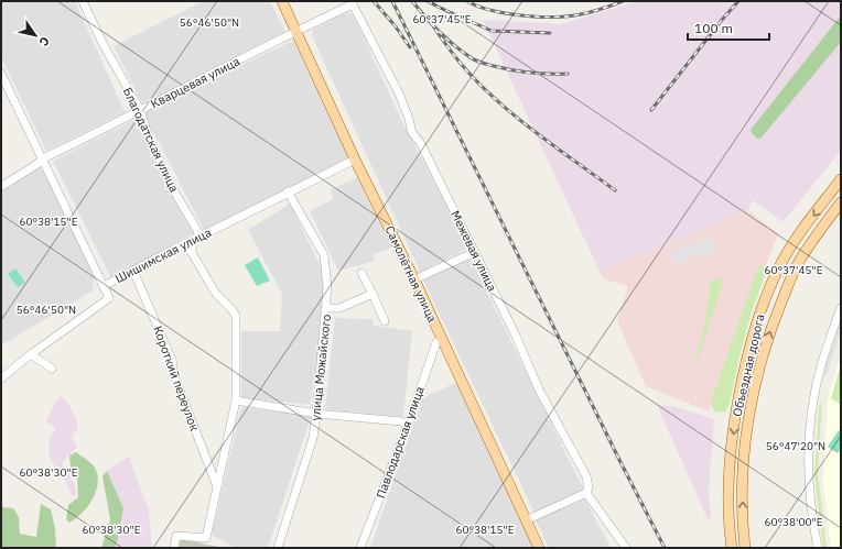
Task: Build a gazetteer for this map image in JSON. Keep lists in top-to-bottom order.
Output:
{
  "streets": {
    "main road": ["Самолётная улица", "Объездная дорога"],
    "street": [
      "Кварцевая улица",
      "Благодатская улица",
      "Межевая улица",
      "Шишимская улица",
      "улица Можайского",
      "Короткий переулок",
      "Павлодарская улица"
    ]
  },
  "crossings": [
    ["Кварцевая улица", "Благодатская улица"],
    ["Кварцевая улица", "Межевая улица"],
    ["Кварцевая улица", "Самолётная улица"],
    ["Благодатская улица", "Шишимская улица"],
    ["Благодатская улица", "Короткий переулок"],
    ["Межевая улица", "Самолётная улица"],
    ["Шишимская улица", "Самолётная улица"],
    ["Шишимская улица", "улица Можайского"],
    ["Шишимская улица", "Короткий переулок"],
    ["Самолётная улица", "Павлодарская улица"]
  ],
  "scale_bar": "100 m",
  "north": "bottom right",
  "coordinates": [
    "60°37'45\"E",
    "56°46'50\"N",
    "60°38'15\"E",
    "56°47'20\"N",
    "60°38'30\"E",
    "60°38'00\"E"
  ]
}
